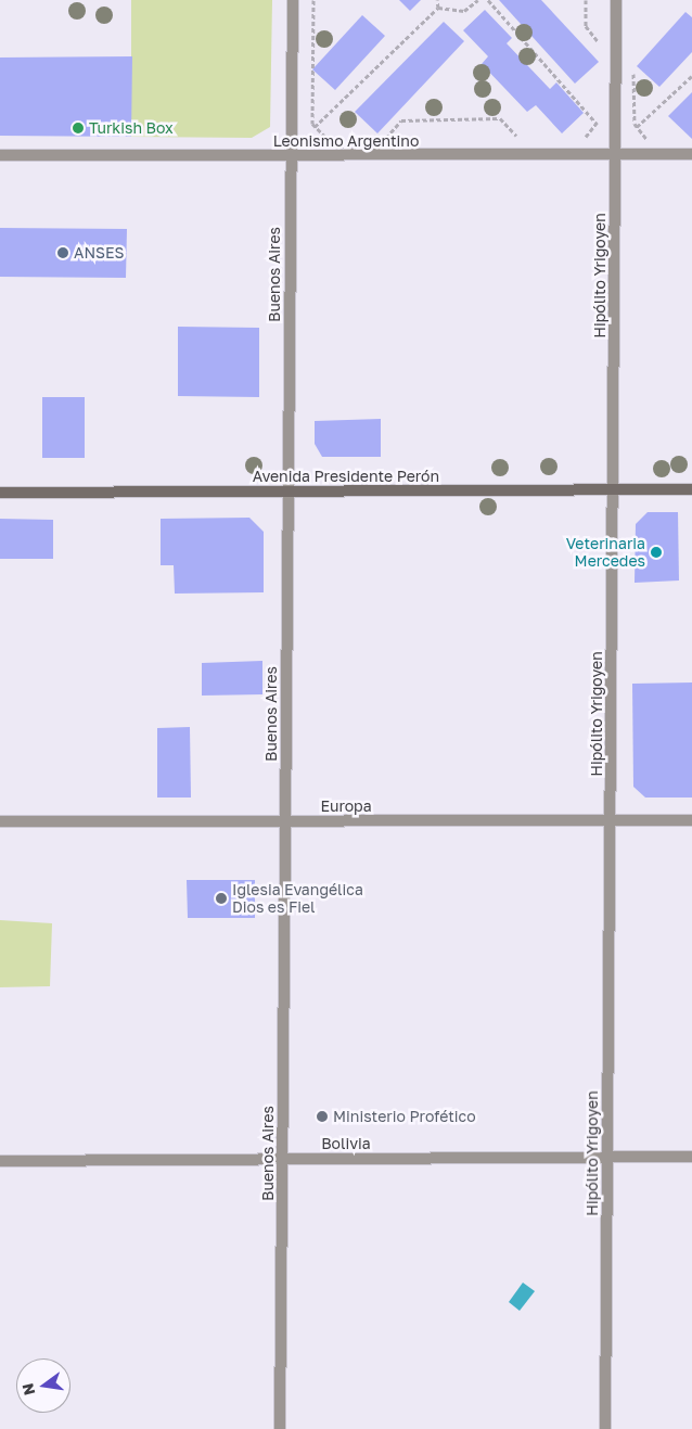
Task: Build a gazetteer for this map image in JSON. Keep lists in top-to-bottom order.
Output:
{
  "streets": {
    "main road": ["Avenida Presidente Perón"],
    "street": [
      "Leonismo Argentino",
      "Buenos Aires",
      "Hipólito Yrigoyen",
      "Europa",
      "Bolivia"
    ]
  },
  "crossings": [
    ["Leonismo Argentino", "Buenos Aires"],
    ["Leonismo Argentino", "Hipólito Yrigoyen"],
    ["Buenos Aires", "Avenida Presidente Perón"],
    ["Buenos Aires", "Europa"],
    ["Buenos Aires", "Bolivia"],
    ["Hipólito Yrigoyen", "Avenida Presidente Perón"],
    ["Hipólito Yrigoyen", "Europa"],
    ["Hipólito Yrigoyen", "Bolivia"]
  ],
  "places": [
    "Turkish Box",
    "ANSES",
    "Veterinaria Mercedes",
    "Iglesia Evangélica Dios es Fiel",
    "Ministerio Profético"
  ],
  "north": "left"
}
